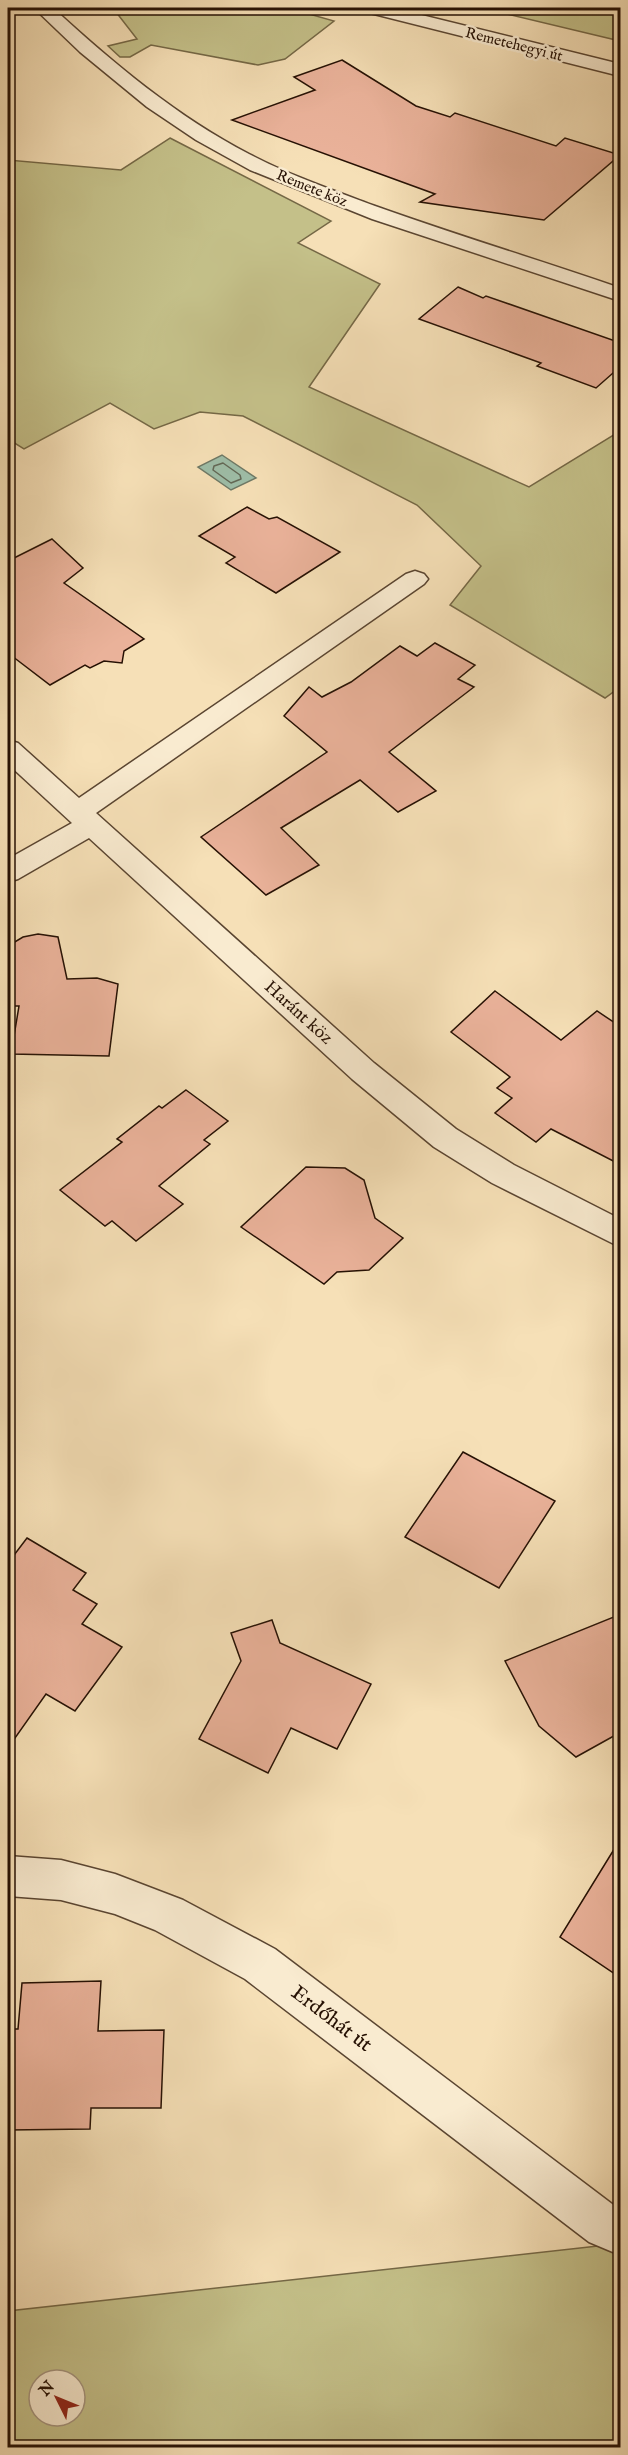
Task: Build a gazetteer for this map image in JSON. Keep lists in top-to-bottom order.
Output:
{
  "streets": {
    "street": [
      "Remetehegyi út",
      "Remete köz",
      "Haránt köz",
      "Erdőhát út"
    ]
  },
  "north": "top left"
}
